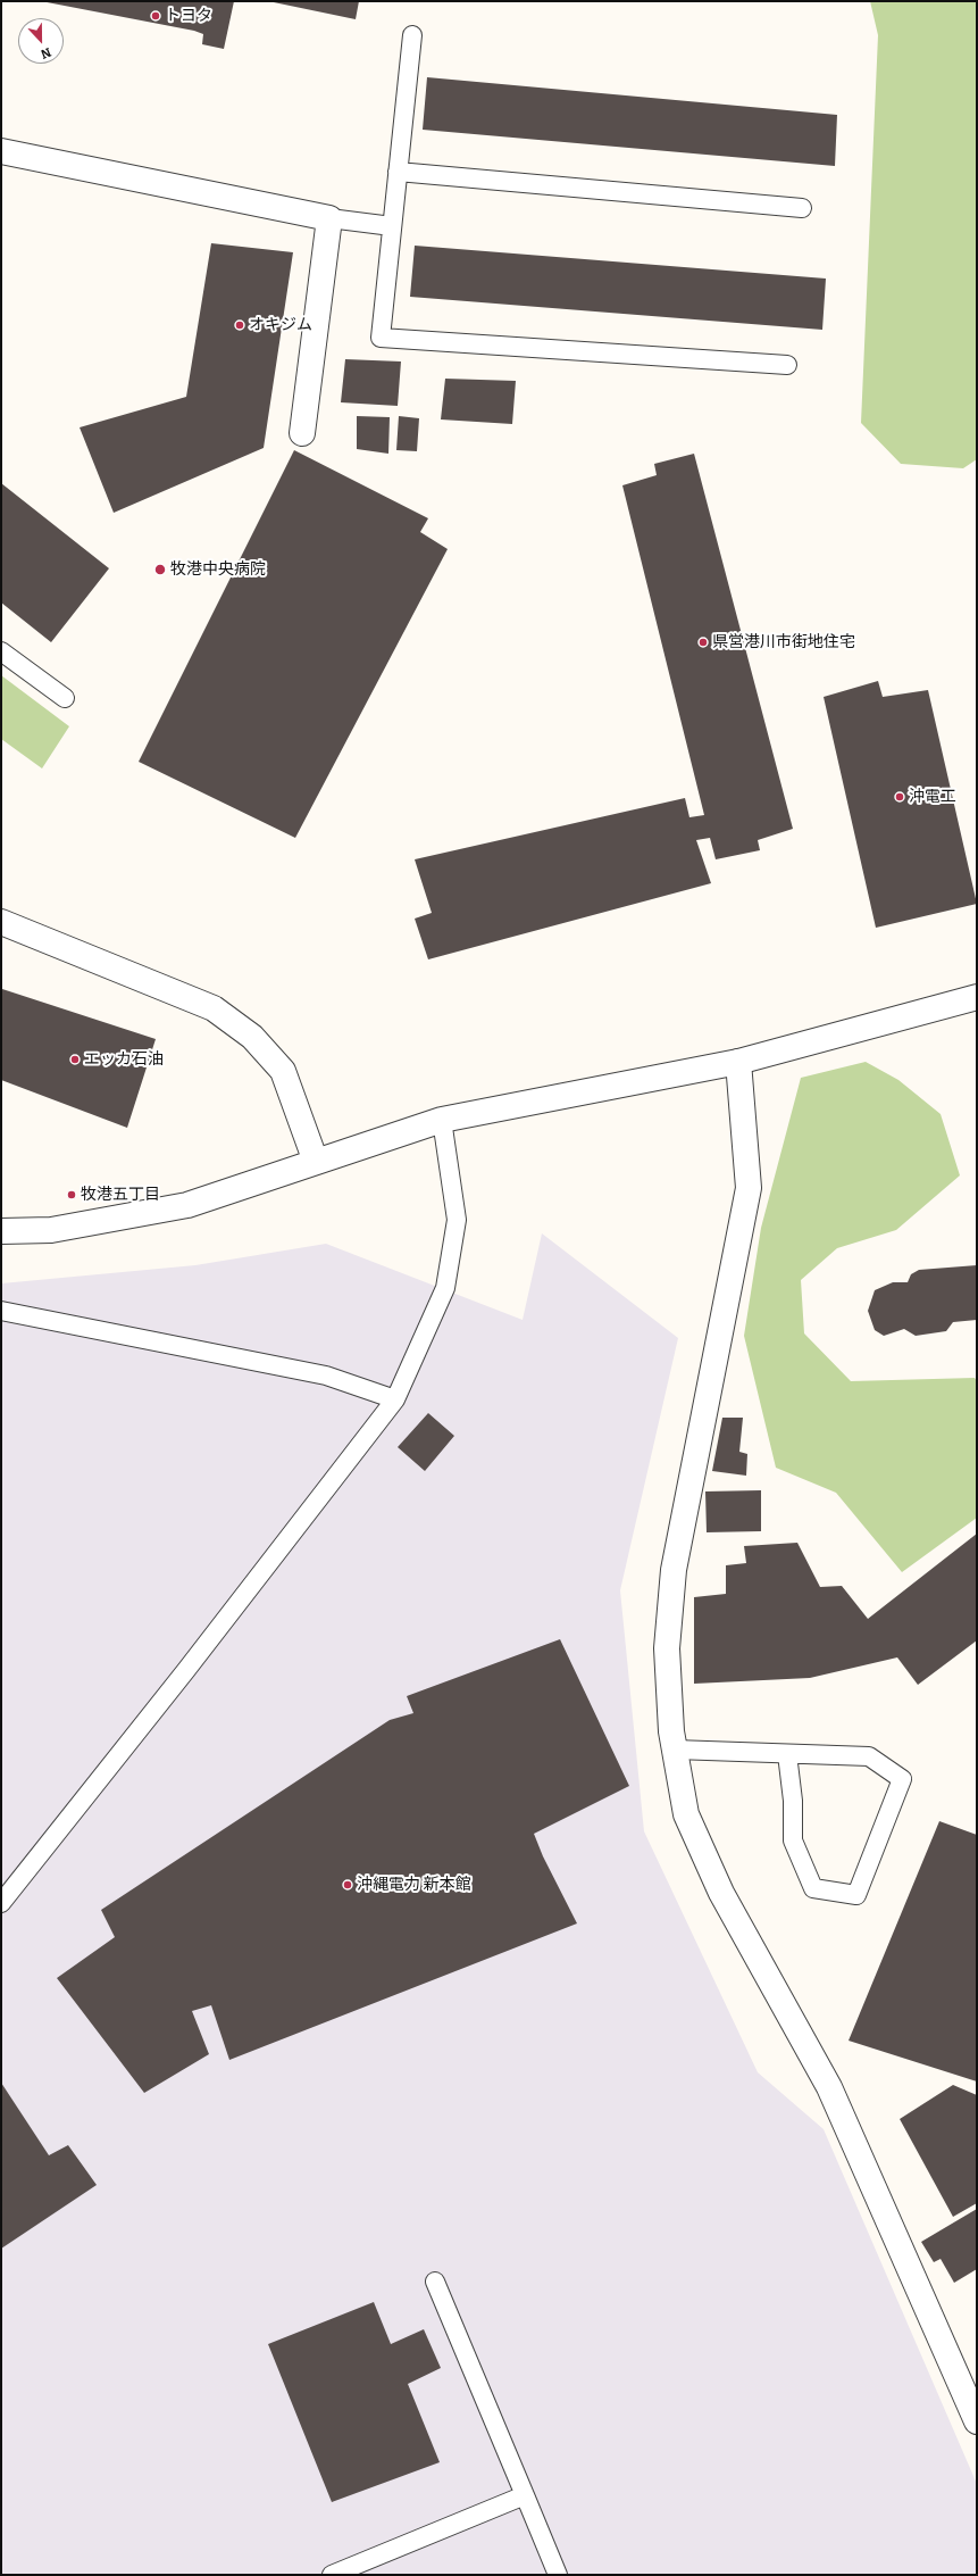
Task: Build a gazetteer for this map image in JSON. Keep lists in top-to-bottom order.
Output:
{
  "places": [
    "トヨタ",
    "オキジム",
    "牧港中央病院",
    "県営港川市街地住宅",
    "沖電工",
    "エッカ石油",
    "牧港五丁目",
    "沖縄電力 新本館"
  ],
  "north": "bottom"
}
